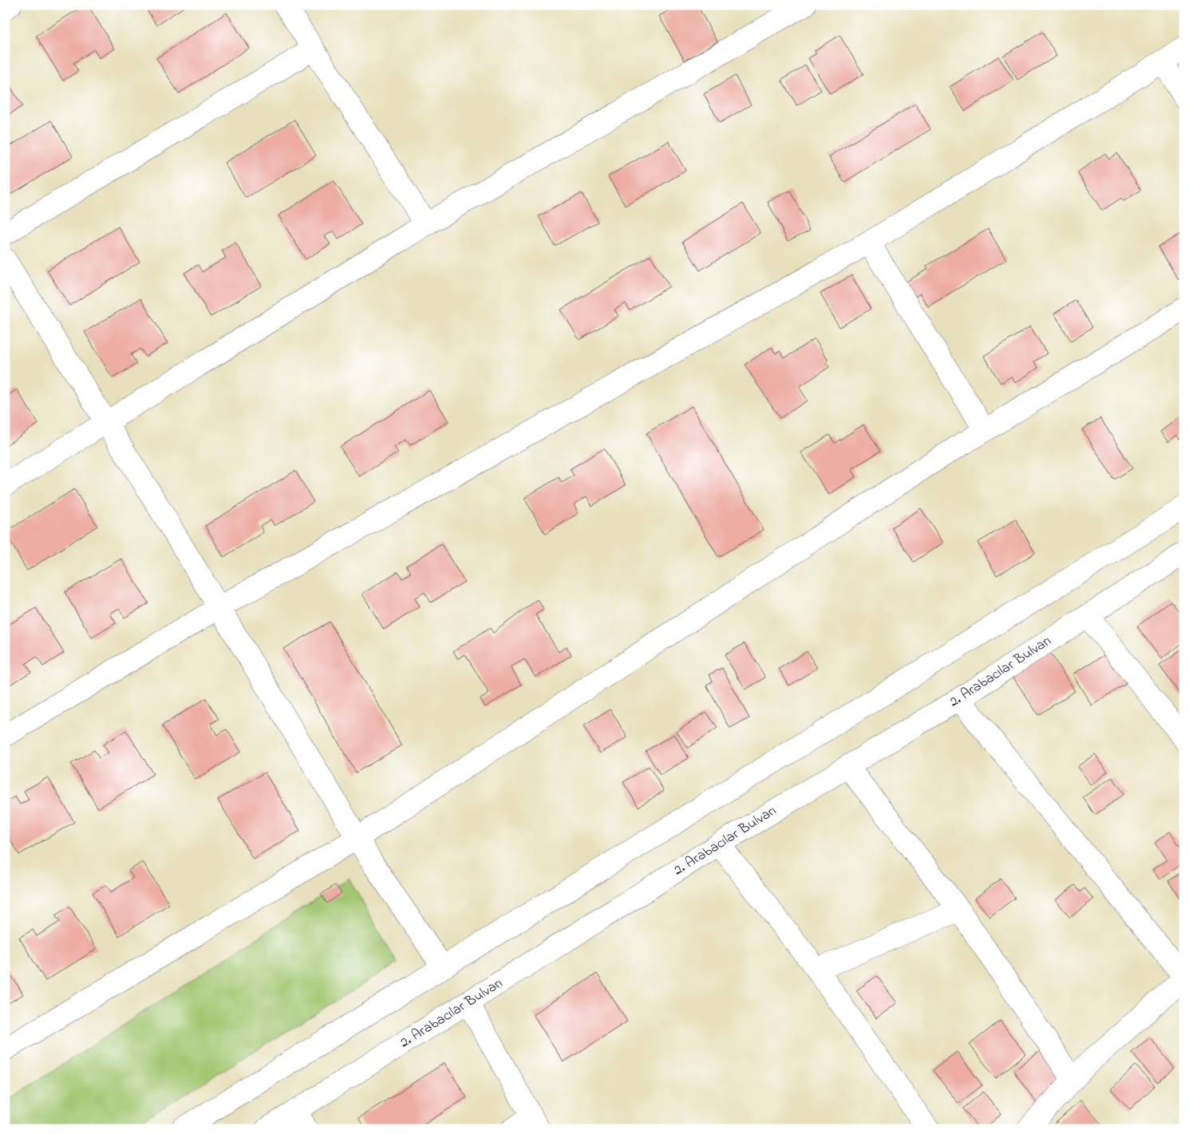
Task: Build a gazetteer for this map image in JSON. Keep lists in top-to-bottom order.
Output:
{
  "streets": {
    "street": ["2. Arabacılar Bulvarı"]
  }
}
